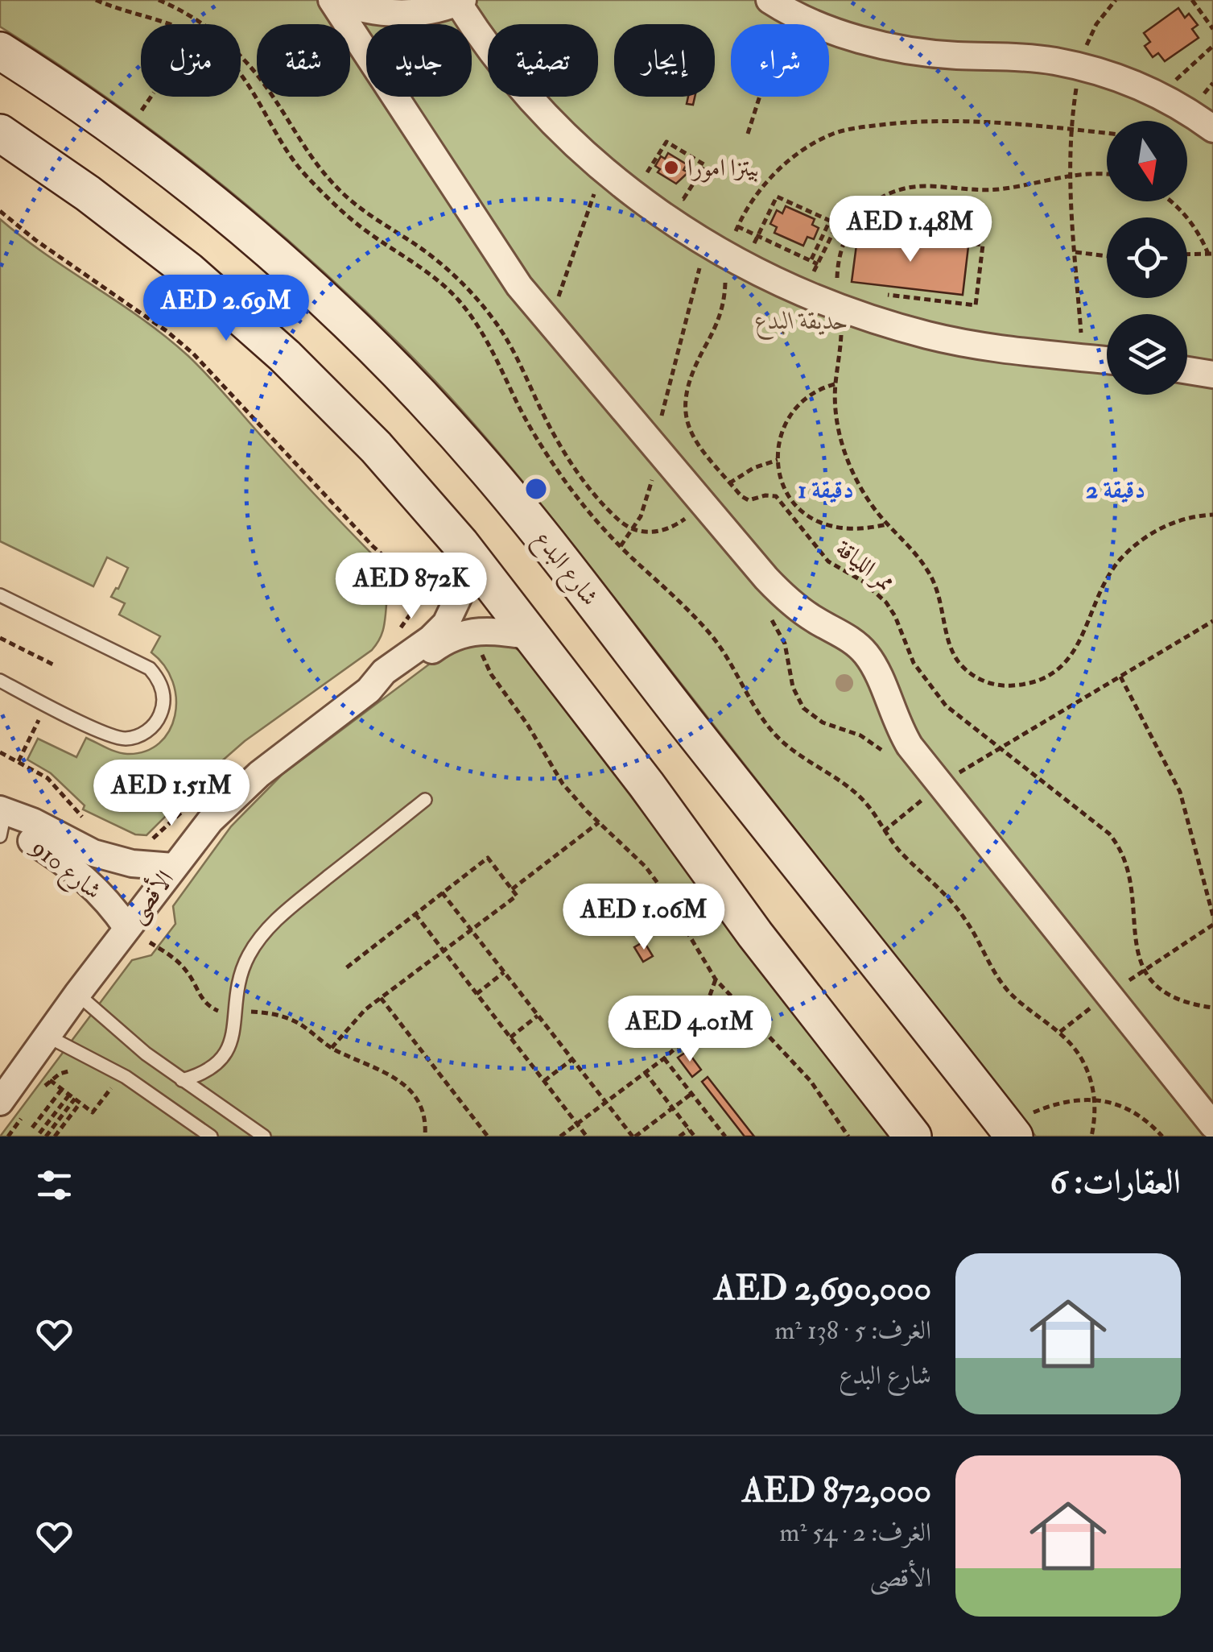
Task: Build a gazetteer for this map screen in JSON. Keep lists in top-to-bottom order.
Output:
{
  "streets": {
    "main road": ["شارع البدع"],
    "street": ["شارع 910", "الأقصى"],
    "path": ["ممر اللياقة"]
  },
  "crossings": [
    ["شارع 910", "الأقصى"]
  ],
  "parks": ["حديقة البدع"],
  "places": ["بيتزا امورا"],
  "north": "bottom",
  "page": {
    "chip": [
      "شراء",
      "إيجار",
      "تصفية",
      "جديد",
      "شقة",
      "منزل"
    ],
    "price": [
      "AED 1.48M",
      "AED 2.69M",
      "AED 872K",
      "AED 1.51M",
      "AED 1.06M",
      "AED 4.01M"
    ],
    "heading": "العقارات: 6",
    "list": [
      {
        "name": "AED 2,690,000",
        "note": "الغرف: 5 · 138 m² · شارع البدع"
      },
      {
        "name": "AED 872,000",
        "note": "الغرف: 2 · 54 m² · الأقصى"
      }
    ]
  },
  "rings": ["1 دقيقة", "2 دقيقة"]
}
